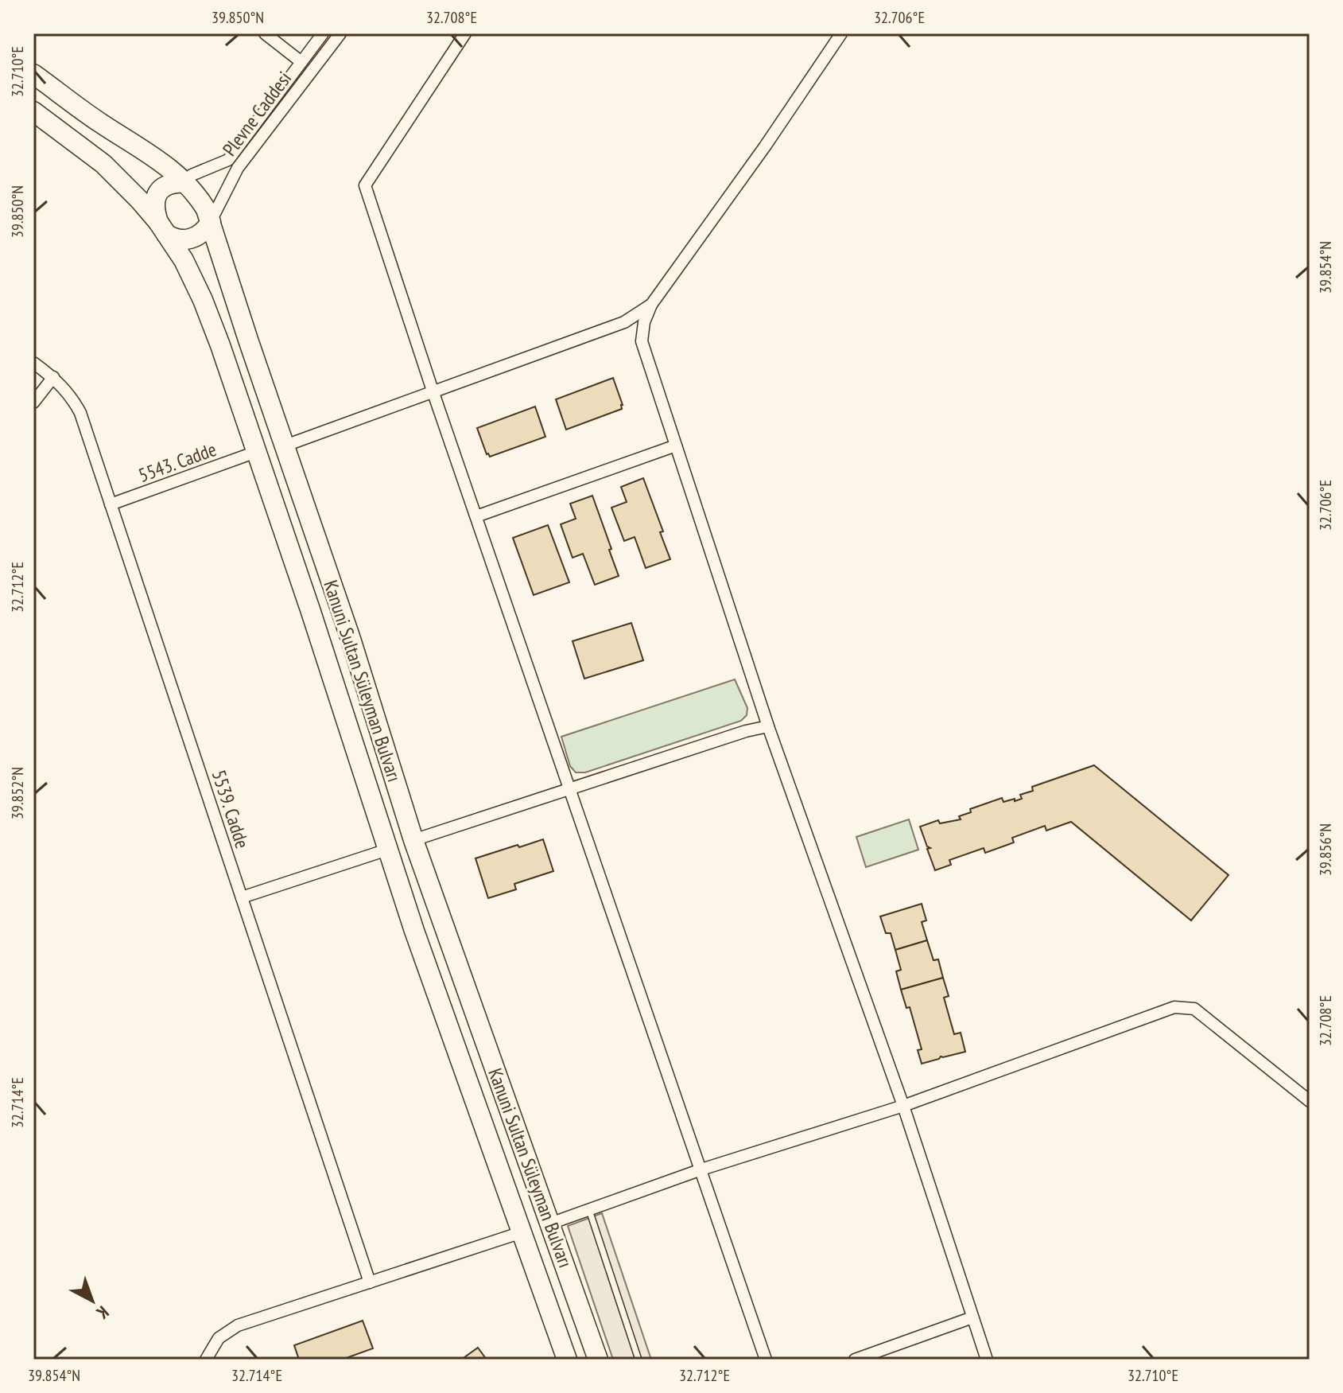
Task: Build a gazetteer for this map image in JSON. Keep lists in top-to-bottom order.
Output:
{
  "streets": {
    "main road": ["Kanuni Sultan Süleyman Bulvarı"],
    "street": ["Plevne Caddesi", "5543. Cadde", "5539. Cadde"]
  },
  "crossings": [
    ["Plevne Caddesi", "Kanuni Sultan Süleyman Bulvarı"],
    ["5543. Cadde", "Kanuni Sultan Süleyman Bulvarı"],
    ["5543. Cadde", "5539. Cadde"]
  ],
  "north": "bottom right",
  "coordinates": [
    "39.850°N",
    "32.708°E",
    "32.706°E",
    "32.710°E",
    "39.854°N",
    "32.712°E",
    "39.852°N",
    "39.856°N",
    "32.714°E"
  ]
}
